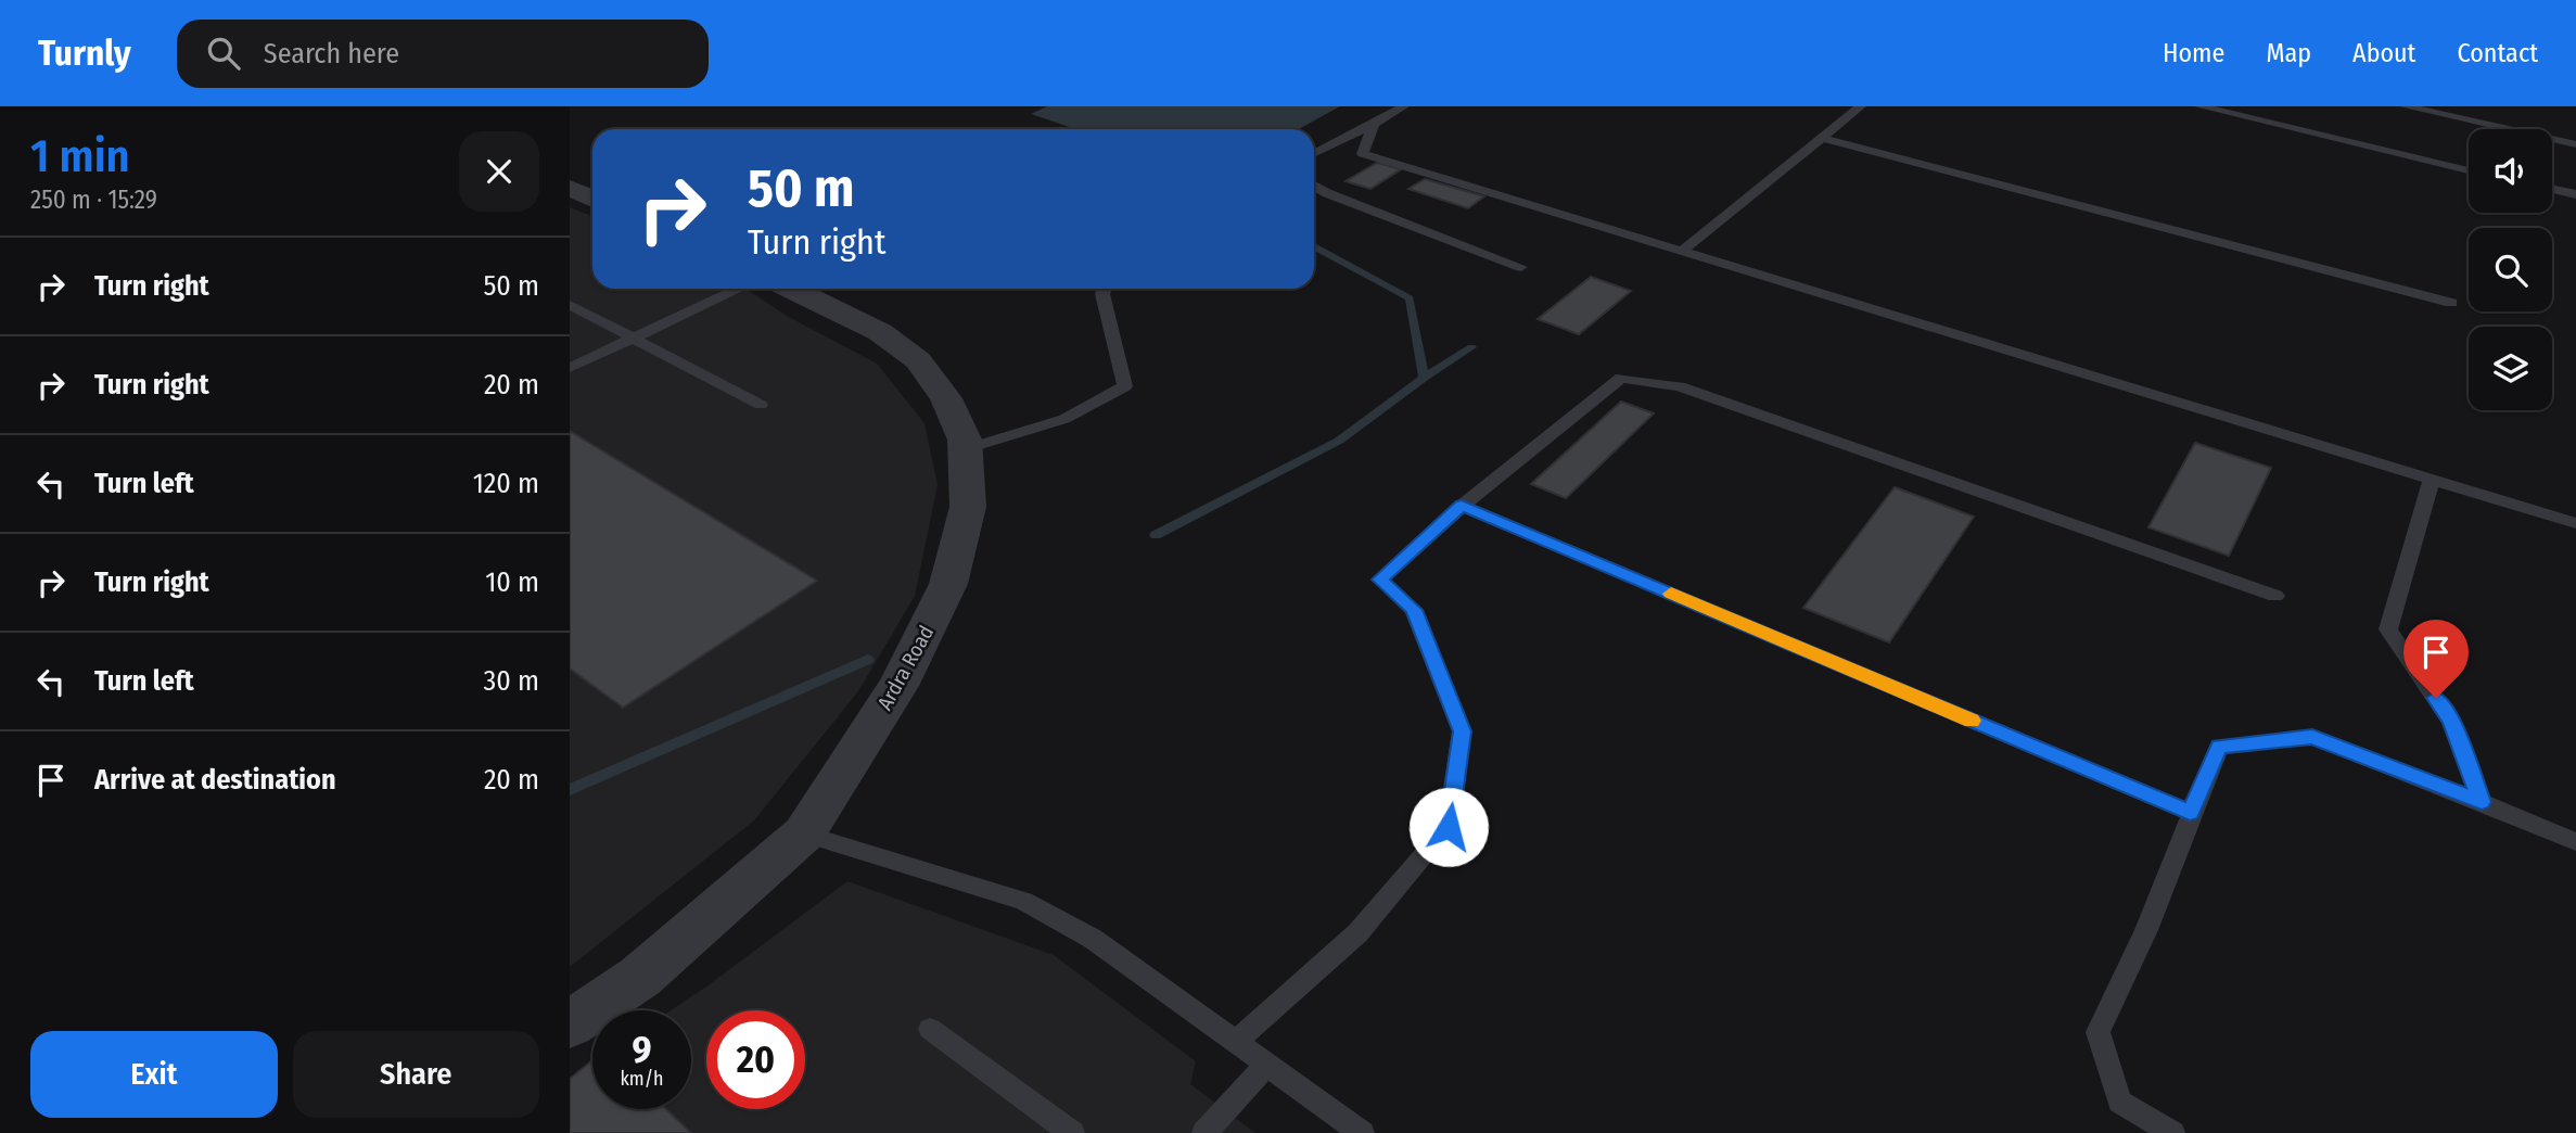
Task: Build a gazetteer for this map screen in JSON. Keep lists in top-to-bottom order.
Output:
{
  "streets": {
    "street": ["Ardra Road"]
  },
  "page": {
    "header": "Turnly",
    "search": "Search here",
    "nav": [
      "Home",
      "Map",
      "About",
      "Contact"
    ],
    "heading": ["1 min", "250 m · 15:29"],
    "turn": ["50 m", "Turn right"],
    "list": [
      {
        "name": "Turn right",
        "value": "50 m"
      },
      {
        "name": "Turn right",
        "value": "20 m"
      },
      {
        "name": "Turn left",
        "value": "120 m"
      },
      {
        "name": "Turn right",
        "value": "10 m"
      },
      {
        "name": "Turn left",
        "value": "30 m"
      },
      {
        "name": "Arrive at destination",
        "value": "20 m"
      }
    ],
    "speed": "9 km/h",
    "limit": "20",
    "buttons": ["Exit", "Share"]
  }
}
